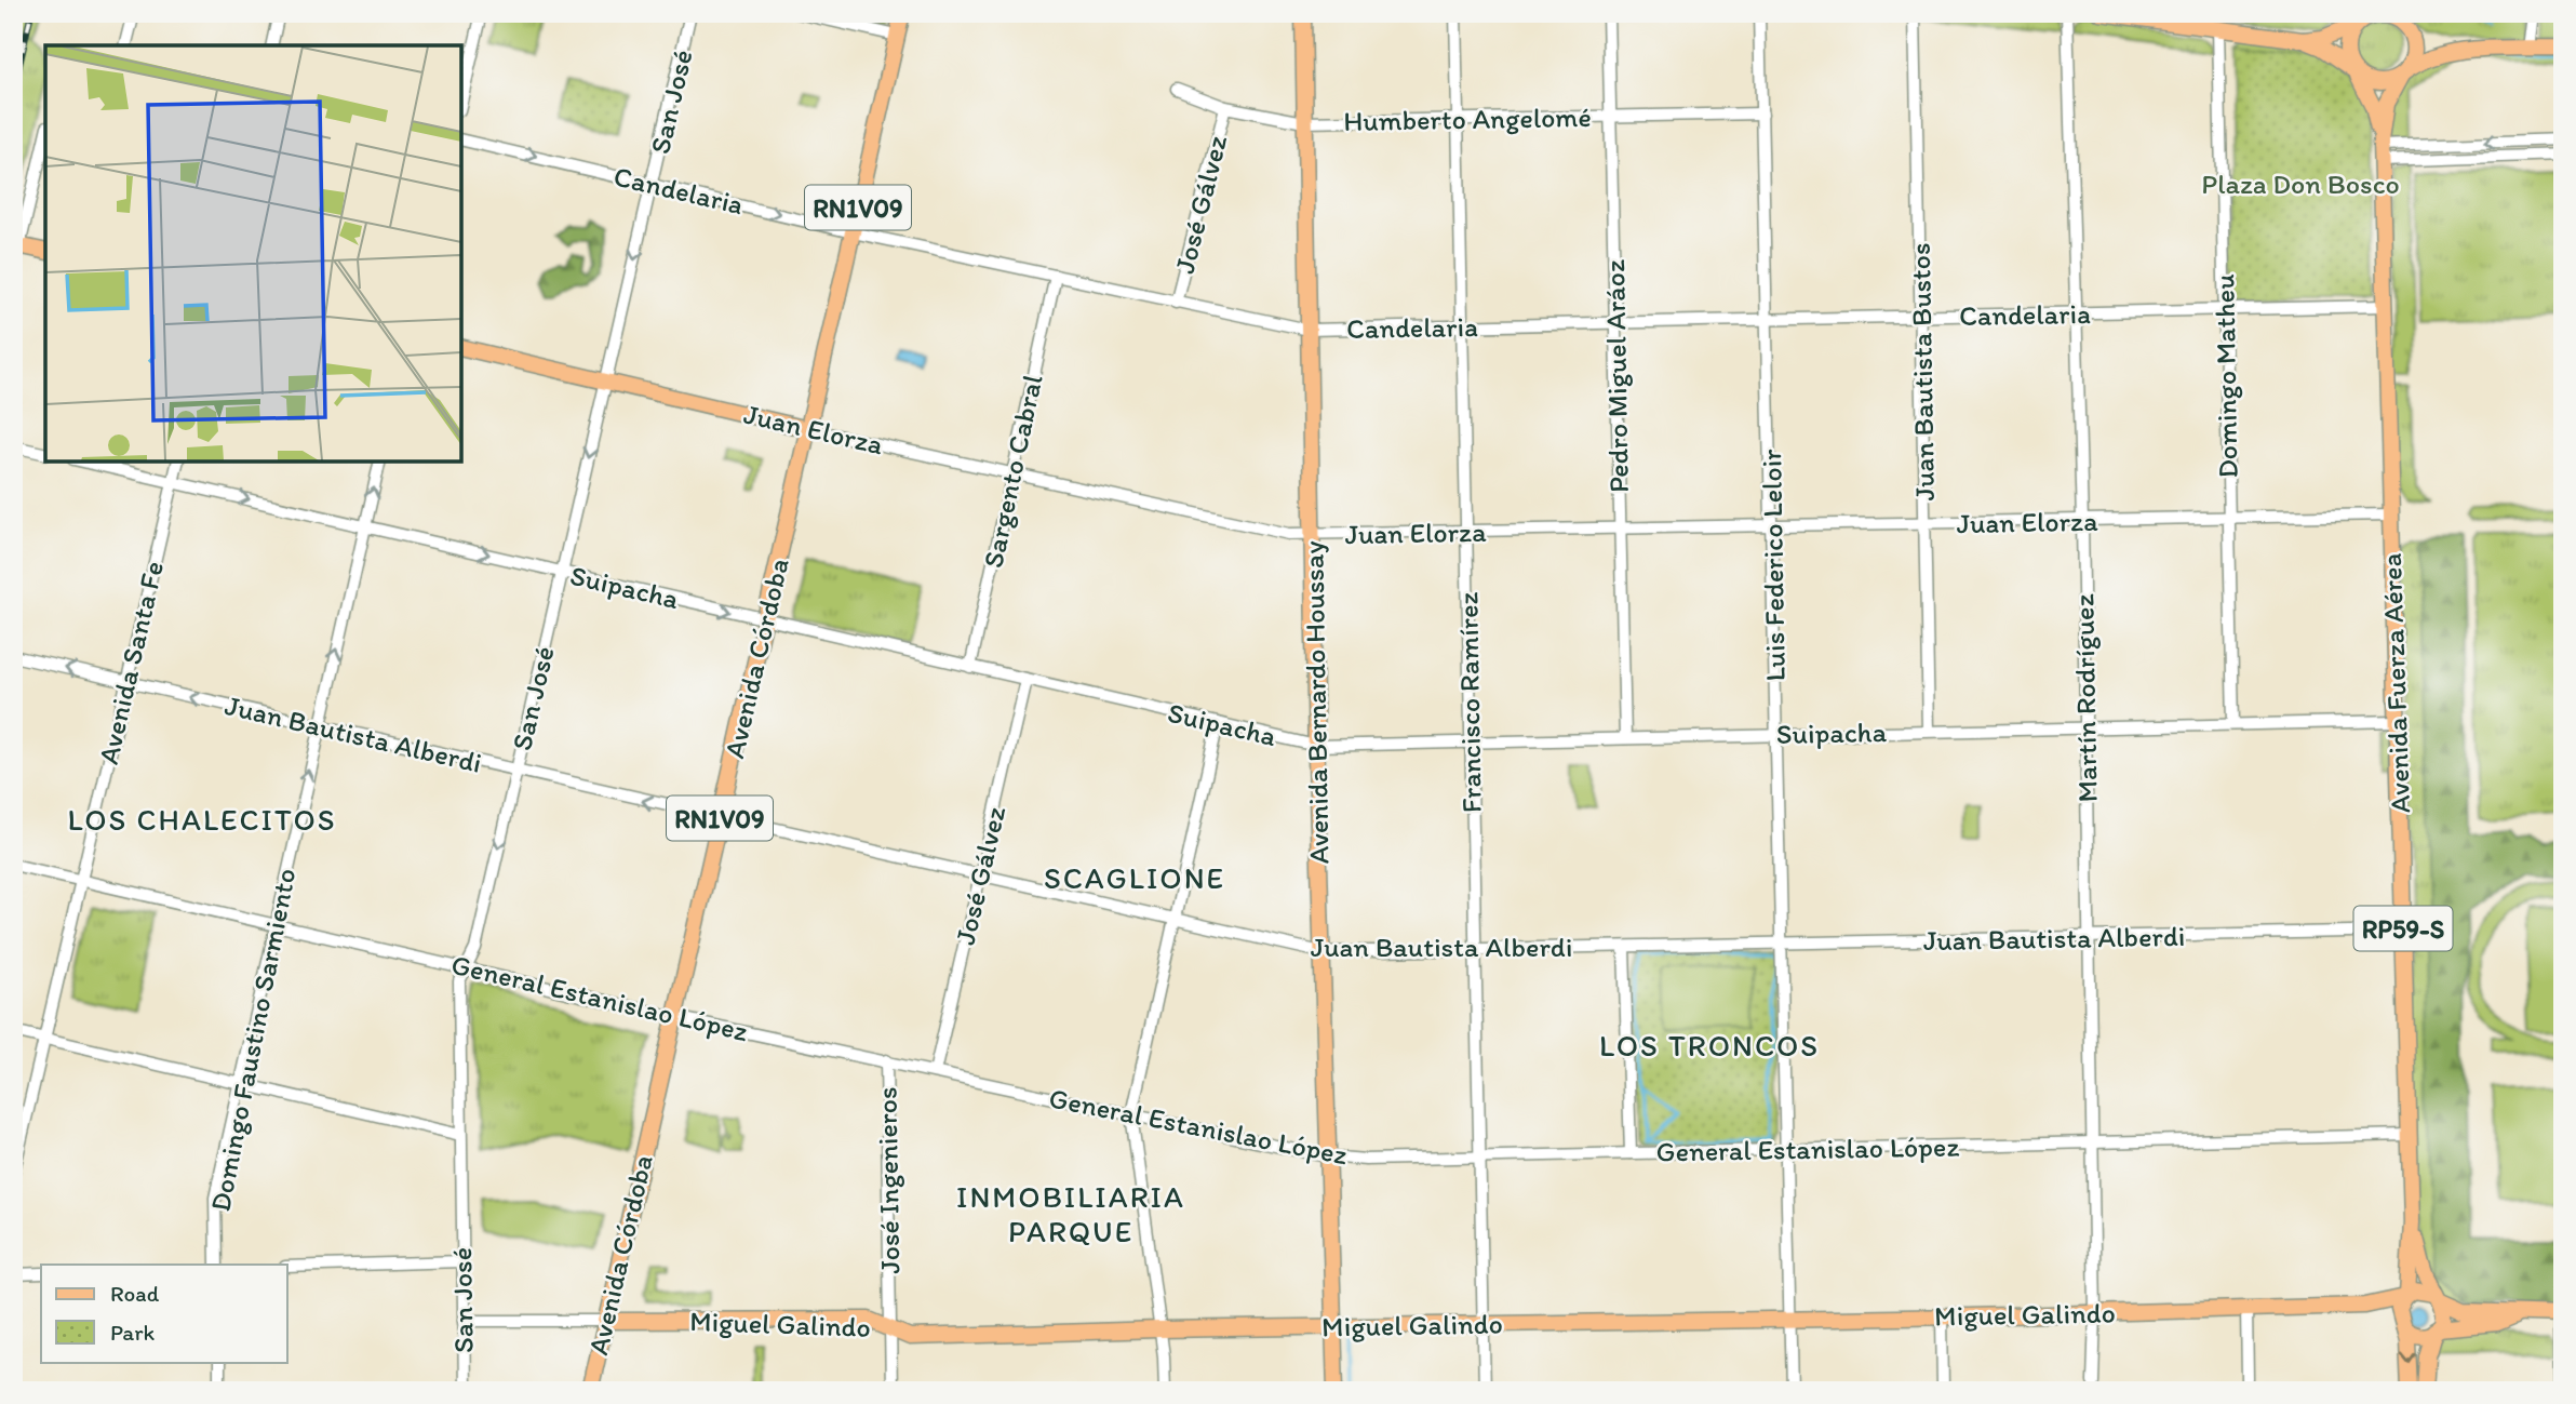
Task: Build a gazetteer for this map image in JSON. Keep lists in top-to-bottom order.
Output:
{
  "streets": {
    "main road": [
      "RN1V09",
      "Juan Elorza",
      "Avenida Córdoba",
      "Avenida Fuerza Aérea",
      "Avenida Bernardo Houssay",
      "RP59-S",
      "Miguel Galindo"
    ],
    "street": [
      "San José",
      "Humberto Angelomé",
      "Candelaria",
      "José Gálvez",
      "Juan Bautista Bustos",
      "Pedro Miguel Aráoz",
      "Domingo Matheu",
      "Sargento Cabral",
      "Luis Federico Leloir",
      "Suipacha",
      "Avenida Santa Fe",
      "Martín Rodríguez",
      "Francisco Ramírez",
      "Juan Bautista Alberdi",
      "General Estanislao López",
      "Domingo Faustino Sarmiento",
      "José Ingenieros"
    ]
  },
  "crossings": [
    ["San José", "Candelaria"],
    ["San José", "Juan Elorza"],
    ["San José", "Suipacha"],
    ["San José", "Juan Bautista Alberdi"],
    ["San José", "General Estanislao López"],
    ["San José", "Miguel Galindo"],
    ["Humberto Angelomé", "José Gálvez"],
    ["Humberto Angelomé", "Pedro Miguel Aráoz"],
    ["Humberto Angelomé", "Luis Federico Leloir"],
    ["Humberto Angelomé", "Avenida Bernardo Houssay"],
    ["Humberto Angelomé", "Francisco Ramírez"],
    ["Candelaria", "José Gálvez"],
    ["Candelaria", "Juan Bautista Bustos"],
    ["Candelaria", "Pedro Miguel Aráoz"],
    ["Candelaria", "Domingo Matheu"],
    ["Candelaria", "Sargento Cabral"],
    ["Candelaria", "Luis Federico Leloir"],
    ["Candelaria", "Avenida Córdoba"],
    ["Candelaria", "Avenida Fuerza Aérea"],
    ["Candelaria", "Martín Rodríguez"],
    ["Candelaria", "Avenida Bernardo Houssay"],
    ["Candelaria", "Francisco Ramírez"],
    ["José Gálvez", "Suipacha"],
    ["José Gálvez", "Juan Bautista Alberdi"],
    ["José Gálvez", "General Estanislao López"],
    ["Juan Bautista Bustos", "Juan Elorza"],
    ["Juan Bautista Bustos", "Suipacha"],
    ["Pedro Miguel Aráoz", "Juan Elorza"],
    ["Pedro Miguel Aráoz", "Suipacha"],
    ["Domingo Matheu", "Juan Elorza"],
    ["Domingo Matheu", "Suipacha"],
    ["Domingo Matheu", "RP59-S"],
    ["Juan Elorza", "Sargento Cabral"],
    ["Juan Elorza", "Luis Federico Leloir"],
    ["Juan Elorza", "Avenida Córdoba"],
    ["Juan Elorza", "Avenida Fuerza Aérea"],
    ["Juan Elorza", "Martín Rodríguez"],
    ["Juan Elorza", "Avenida Bernardo Houssay"],
    ["Juan Elorza", "Francisco Ramírez"],
    ["Sargento Cabral", "Suipacha"],
    ["Luis Federico Leloir", "Suipacha"],
    ["Luis Federico Leloir", "Juan Bautista Alberdi"],
    ["Luis Federico Leloir", "General Estanislao López"],
    ["Luis Federico Leloir", "Miguel Galindo"],
    ["Suipacha", "Avenida Córdoba"],
    ["Suipacha", "Avenida Santa Fe"],
    ["Suipacha", "Avenida Fuerza Aérea"],
    ["Suipacha", "Martín Rodríguez"],
    ["Suipacha", "Avenida Bernardo Houssay"],
    ["Suipacha", "Francisco Ramírez"],
    ["Suipacha", "Domingo Faustino Sarmiento"],
    ["Avenida Córdoba", "Juan Bautista Alberdi"],
    ["Avenida Córdoba", "General Estanislao López"],
    ["Avenida Córdoba", "Miguel Galindo"],
    ["Avenida Santa Fe", "Juan Bautista Alberdi"],
    ["Avenida Santa Fe", "General Estanislao López"],
    ["Avenida Fuerza Aérea", "Juan Bautista Alberdi"],
    ["Avenida Fuerza Aérea", "RP59-S"],
    ["Avenida Fuerza Aérea", "General Estanislao López"],
    ["Avenida Fuerza Aérea", "Miguel Galindo"],
    ["Martín Rodríguez", "Juan Bautista Alberdi"],
    ["Martín Rodríguez", "General Estanislao López"],
    ["Martín Rodríguez", "Miguel Galindo"],
    ["Avenida Bernardo Houssay", "Juan Bautista Alberdi"],
    ["Avenida Bernardo Houssay", "General Estanislao López"],
    ["Avenida Bernardo Houssay", "Miguel Galindo"],
    ["Francisco Ramírez", "Juan Bautista Alberdi"],
    ["Francisco Ramírez", "General Estanislao López"],
    ["Francisco Ramírez", "Miguel Galindo"],
    ["Juan Bautista Alberdi", "Domingo Faustino Sarmiento"],
    ["General Estanislao López", "Domingo Faustino Sarmiento"],
    ["General Estanislao López", "José Ingenieros"],
    ["José Ingenieros", "Miguel Galindo"]
  ],
  "one_way": ["San José", "Domingo Faustino Sarmiento"],
  "districts": [
    "LOS CHALECITOS",
    "SCAGLIONE",
    "LOS TRONCOS",
    "INMOBILIARIA PARQUE"
  ],
  "parks": ["Plaza Don Bosco"],
  "legend": ["Road", "Park"]
}
